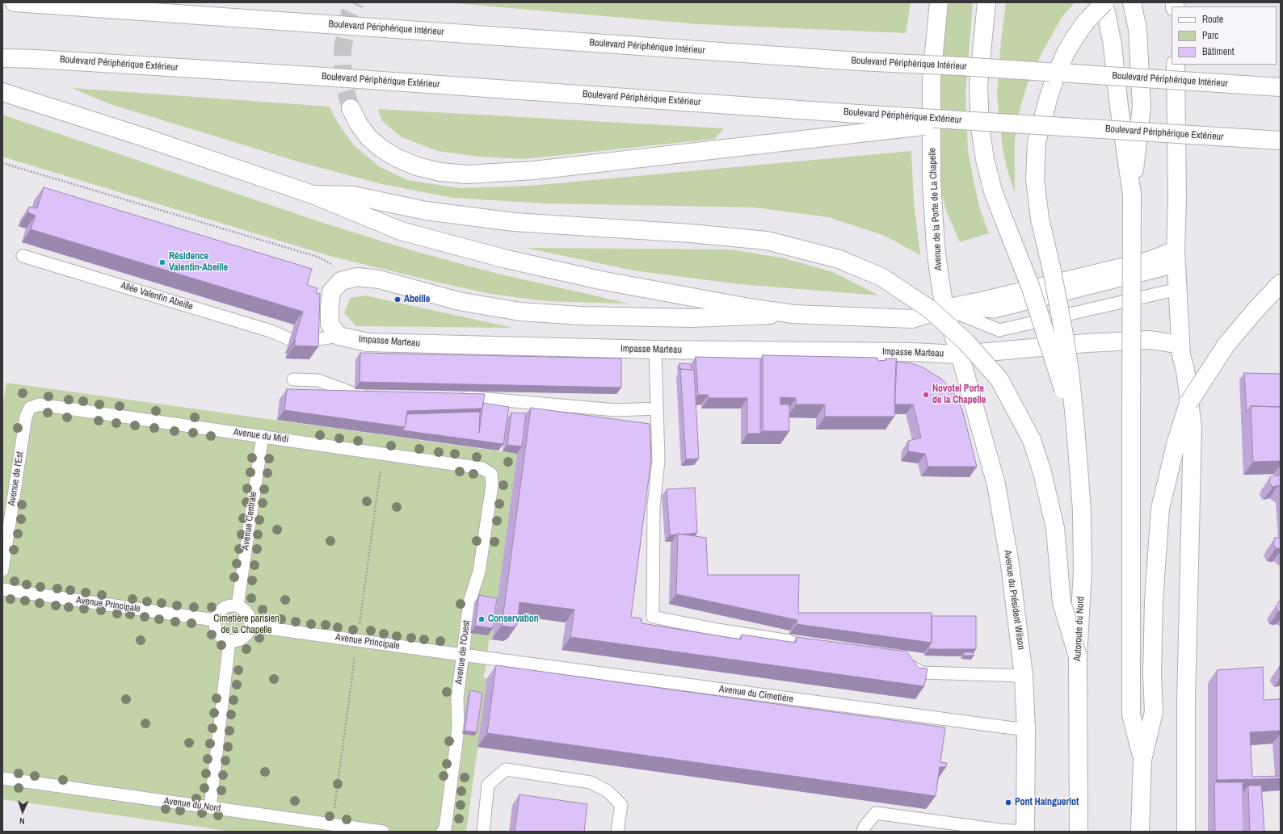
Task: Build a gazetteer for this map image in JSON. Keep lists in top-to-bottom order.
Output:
{
  "streets": {
    "main road": [
      "Boulevard Périphérique Intérieur",
      "Boulevard Périphérique Extérieur",
      "Avenue de la Porte de La Chapelle",
      "Impasse Marteau",
      "Avenue du Président Wilson",
      "Autoroute du Nord"
    ],
    "lane": [
      "Allée Valentin Abeille",
      "Avenue du Midi",
      "Avenue de l'Est",
      "Avenue Centrale",
      "Avenue Principale",
      "Avenue de l'Ouest",
      "Avenue du Cimetière",
      "Avenue du Nord"
    ]
  },
  "crossings": [
    ["Avenue de la Porte de La Chapelle", "Impasse Marteau"],
    ["Avenue de la Porte de La Chapelle", "Avenue du Président Wilson"],
    ["Avenue du Midi", "Avenue de l'Est"],
    ["Avenue du Midi", "Avenue Centrale"],
    ["Avenue du Midi", "Avenue de l'Ouest"],
    ["Avenue Centrale", "Avenue Principale"],
    ["Avenue du Président Wilson", "Avenue du Cimetière"],
    ["Avenue Principale", "Avenue de l'Ouest"],
    ["Avenue Principale", "Avenue du Cimetière"]
  ],
  "parks": ["Cimetière parisien de la Chapelle"],
  "places": [
    "Résidence Valentin-Abeille",
    "Abeille",
    "Novotel Porte de la Chapelle",
    "Conservation",
    "Pont Hainguerlot"
  ],
  "legend": ["Route", "Parc", "Bâtiment"],
  "north": "bottom"
}
